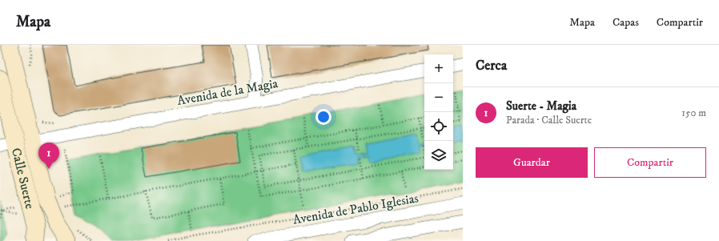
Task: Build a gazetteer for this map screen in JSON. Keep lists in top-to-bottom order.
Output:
{
  "streets": {
    "main road": ["Calle Suerte"],
    "street": ["Avenida de la Magia", "Avenida de Pablo Iglesias"]
  },
  "crossings": [
    ["Avenida de la Magia", "Calle Suerte"]
  ],
  "page": {
    "header": "Mapa",
    "nav": ["Mapa", "Capas", "Compartir"],
    "heading": "Cerca",
    "map_buttons": ["+", "−"],
    "list": [
      {
        "mark": "1",
        "name": "Suerte - Magia",
        "note": "Parada · Calle Suerte",
        "value": "150 m"
      }
    ],
    "buttons": ["Guardar", "Compartir"],
    "pins": "1"
  }
}
